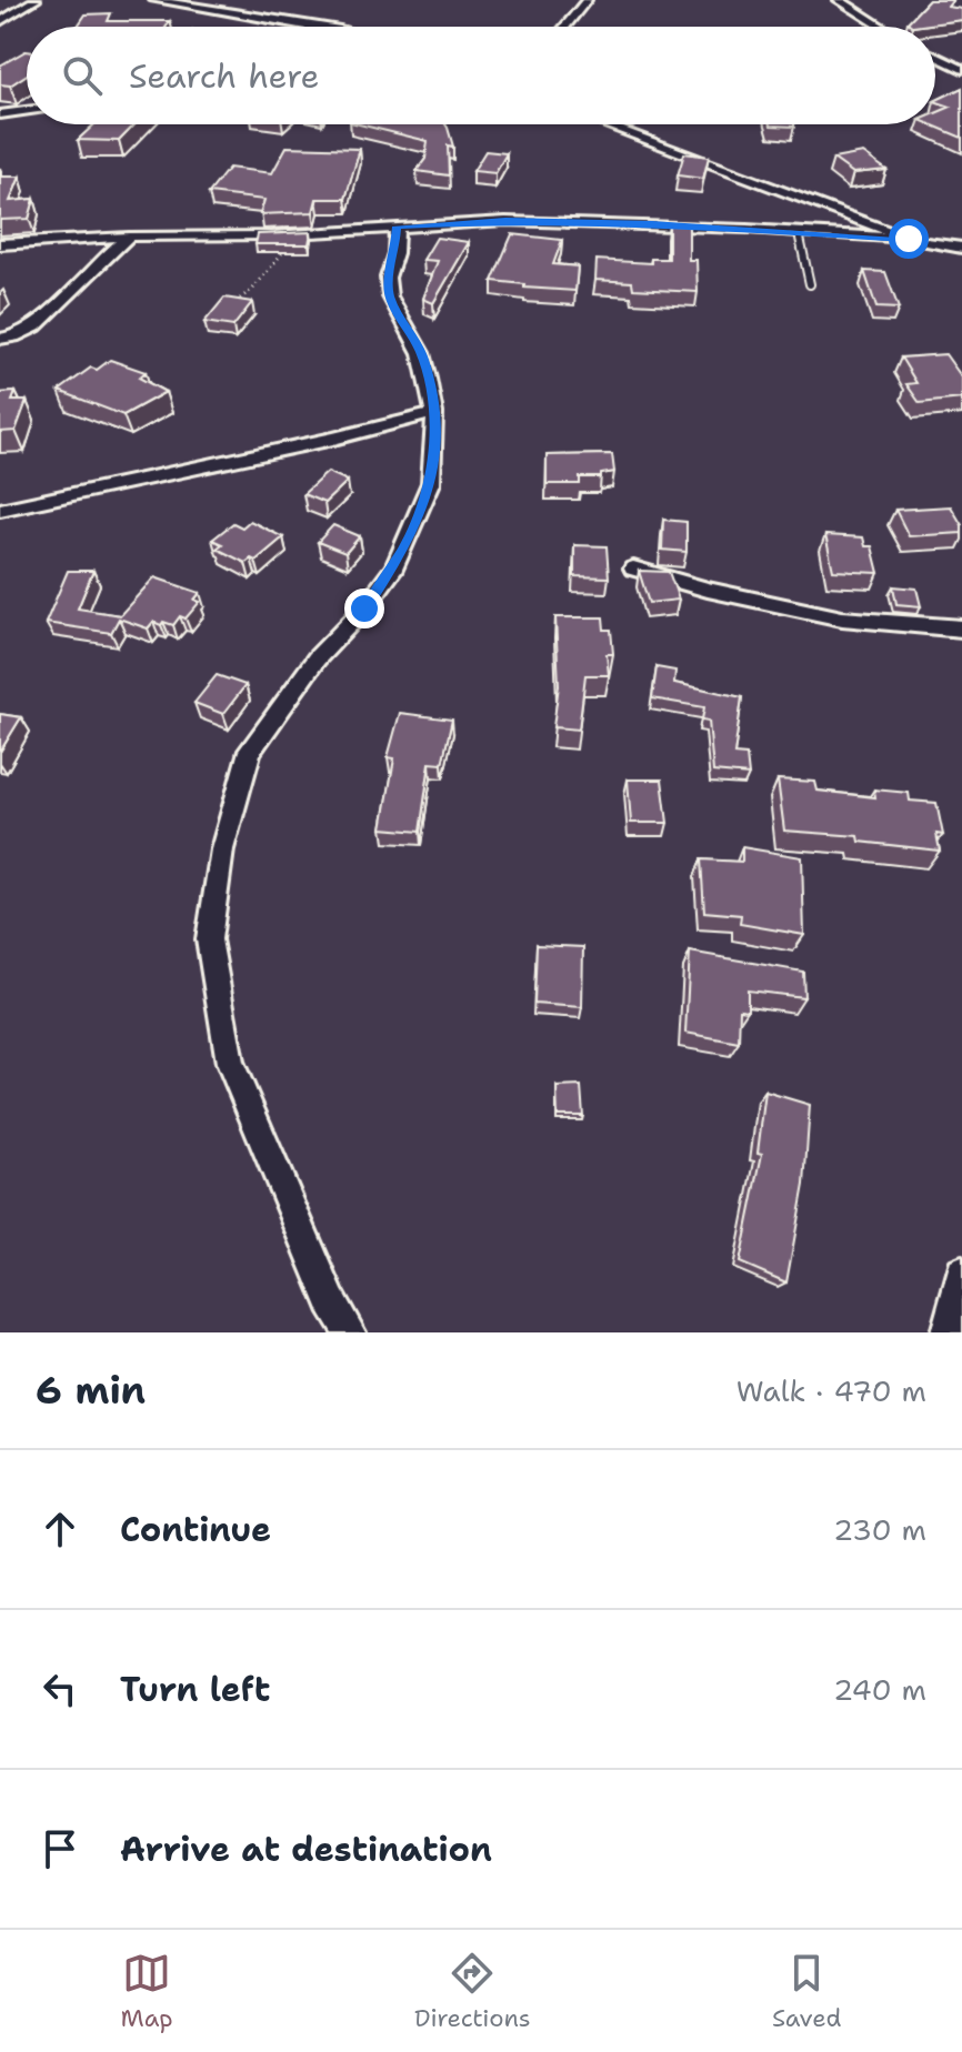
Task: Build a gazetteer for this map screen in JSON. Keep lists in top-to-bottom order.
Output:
{
  "page": {
    "search": "Search here",
    "heading": ["6 min", "Walk · 470 m"],
    "list": [
      ["Continue", "230 m"],
      ["Turn left", "240 m"],
      "Arrive at destination"
    ],
    "nav": ["Map", "Directions", "Saved"]
  }
}
